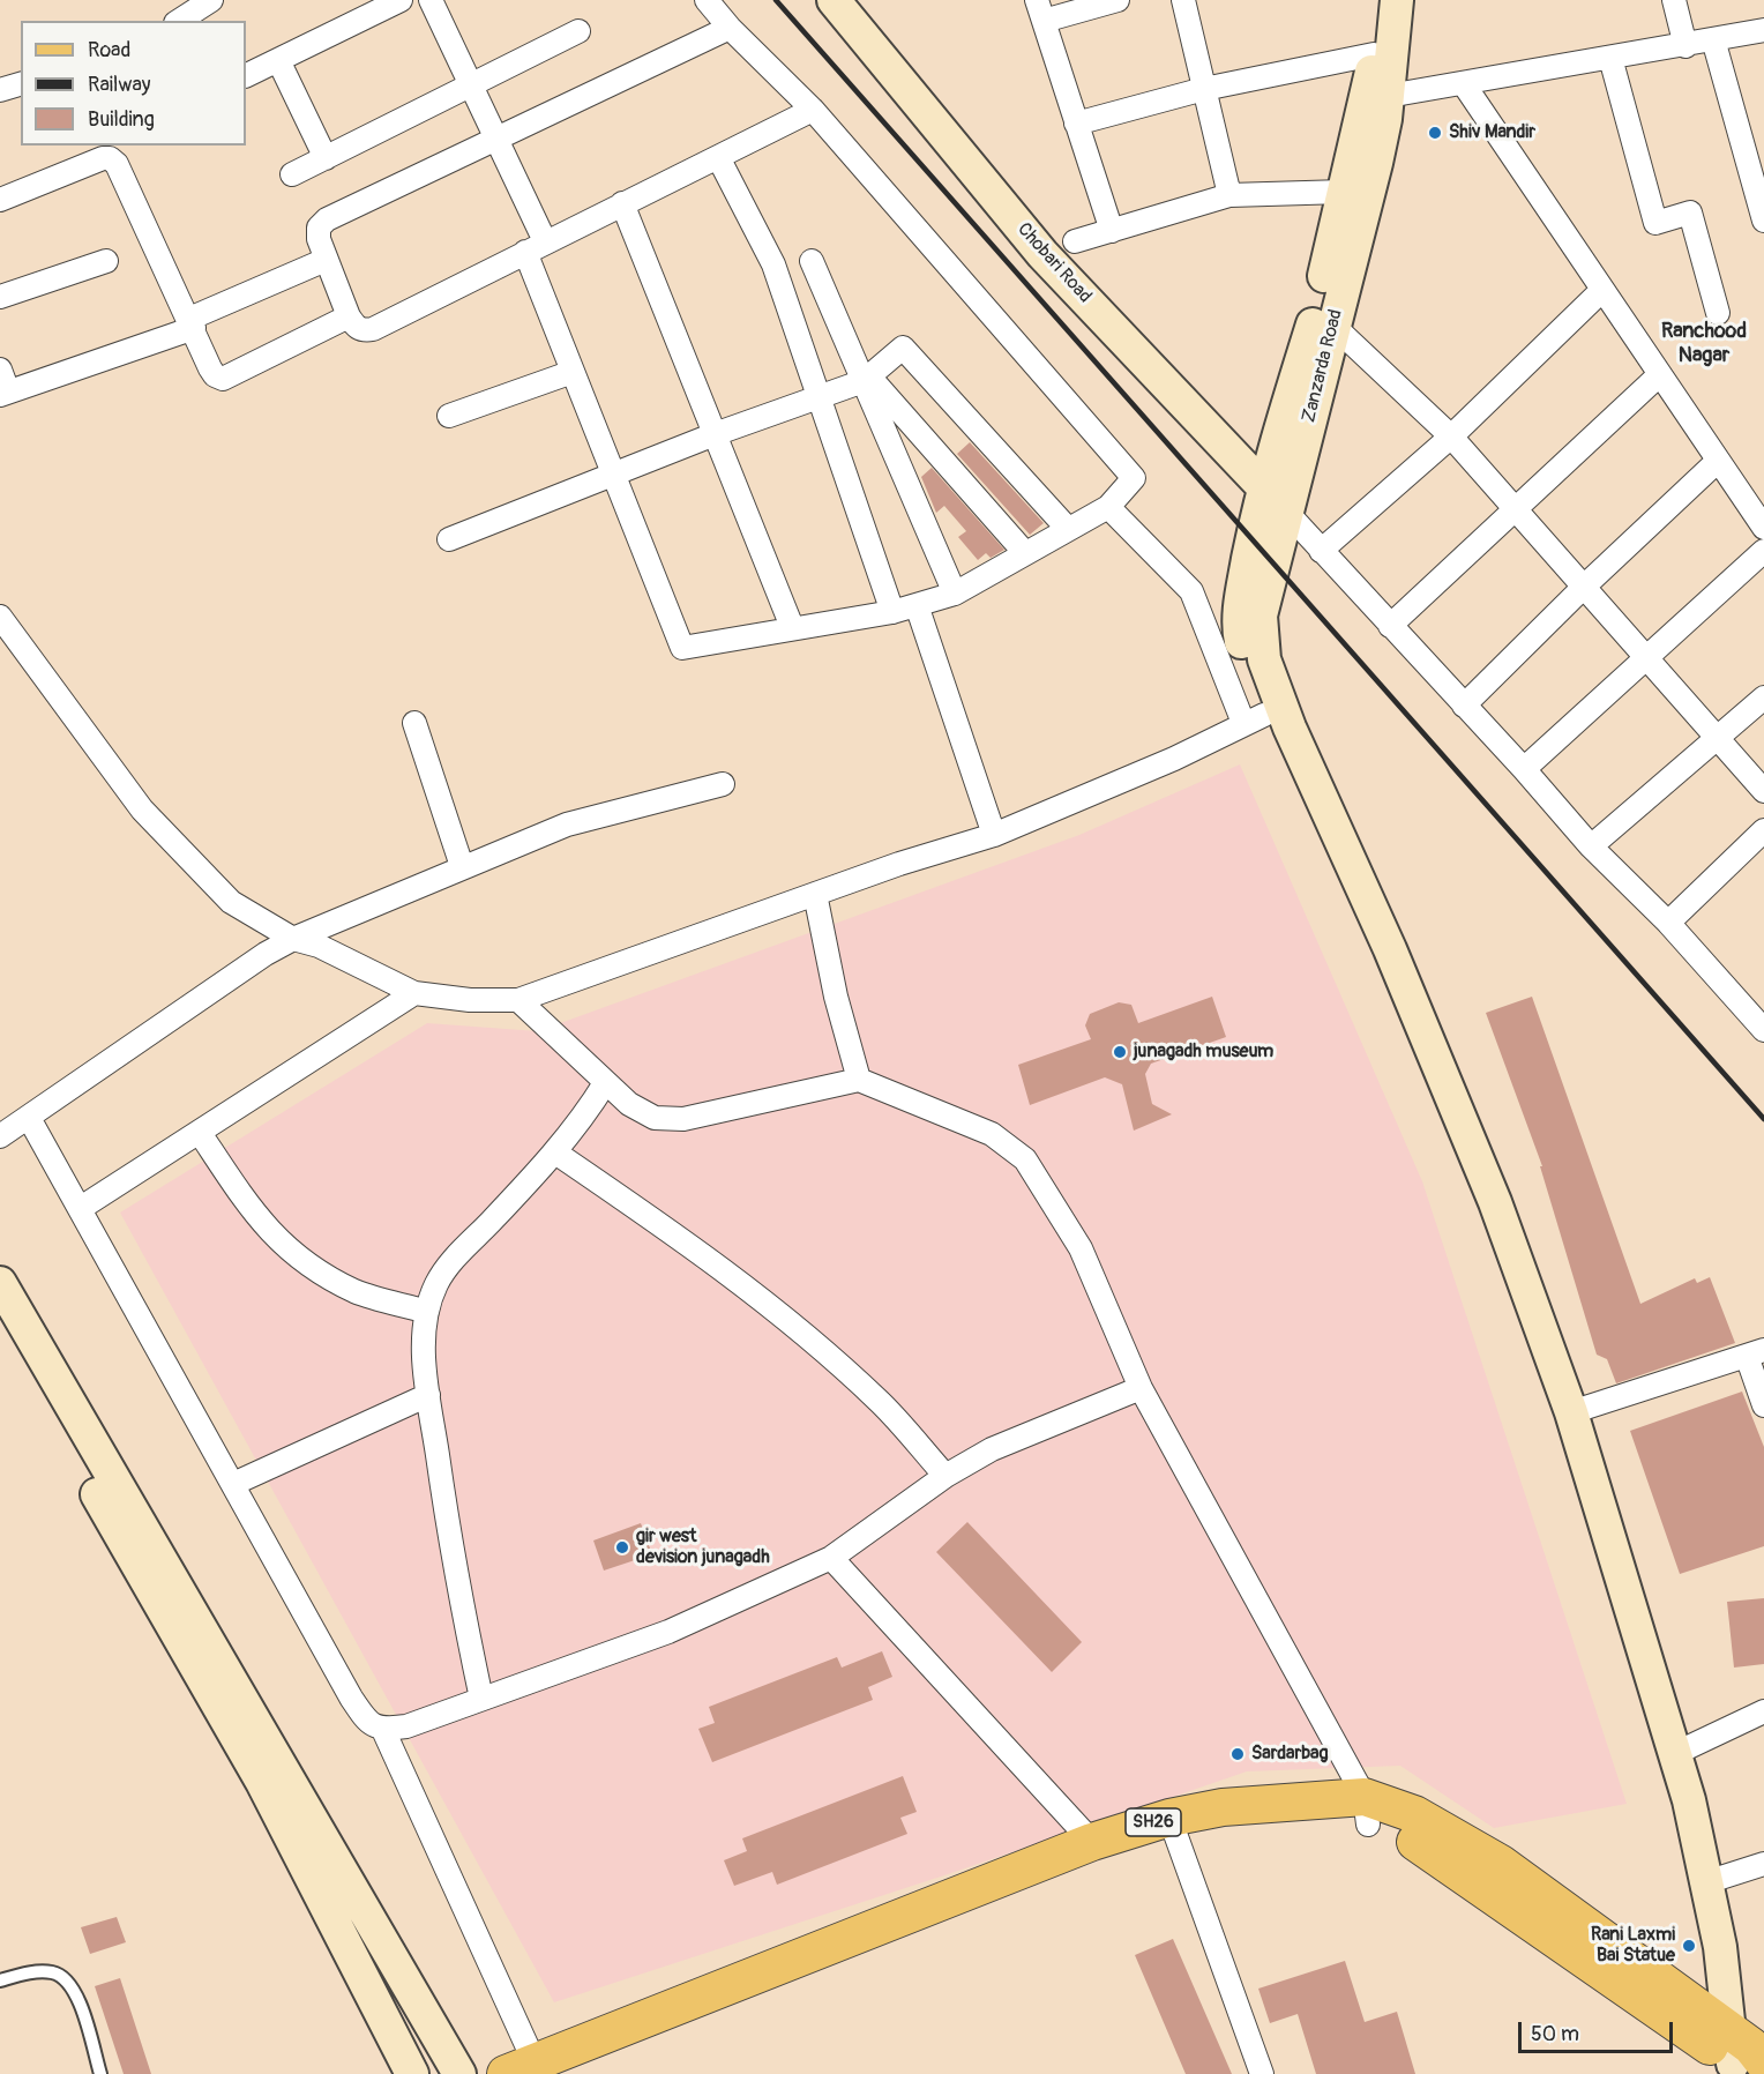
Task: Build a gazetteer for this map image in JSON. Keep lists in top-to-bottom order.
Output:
{
  "streets": {
    "main road": ["Chobari Road", "Zanzarda Road", "SH26"]
  },
  "crossings": [
    ["Chobari Road", "Zanzarda Road"]
  ],
  "districts": ["Ranchood Nagar"],
  "places": [
    "Shiv Mandir",
    "junagadh museum",
    "gir west devision junagadh",
    "Sardarbag",
    "Rani Laxmi Bai Statue"
  ],
  "legend": ["Road", "Railway", "Building"],
  "scale_bar": "50 m"
}
